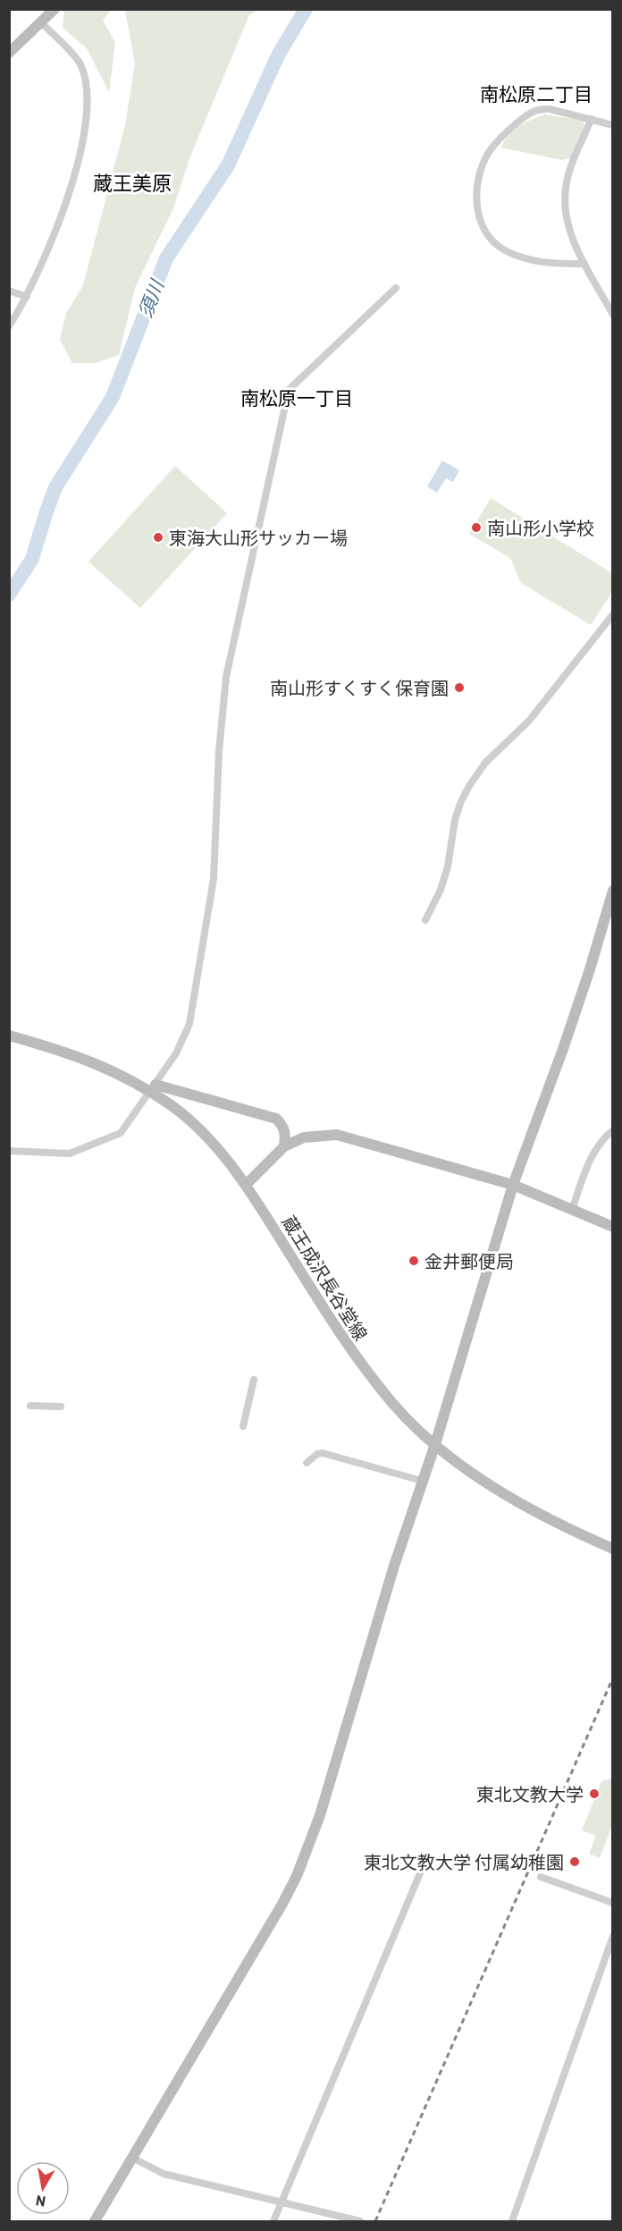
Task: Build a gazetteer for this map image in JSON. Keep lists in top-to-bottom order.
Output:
{
  "streets": {
    "street": ["蔵王成沢長谷堂線"]
  },
  "districts": ["南松原二丁目", "蔵王美原", "南松原一丁目"],
  "water": ["須川"],
  "places": [
    "南山形小学校",
    "東海大山形サッカー場",
    "南山形すくすく保育園",
    "金井郵便局",
    "東北文教大学",
    "東北文教大学 付属幼稚園"
  ],
  "north": "bottom"
}
